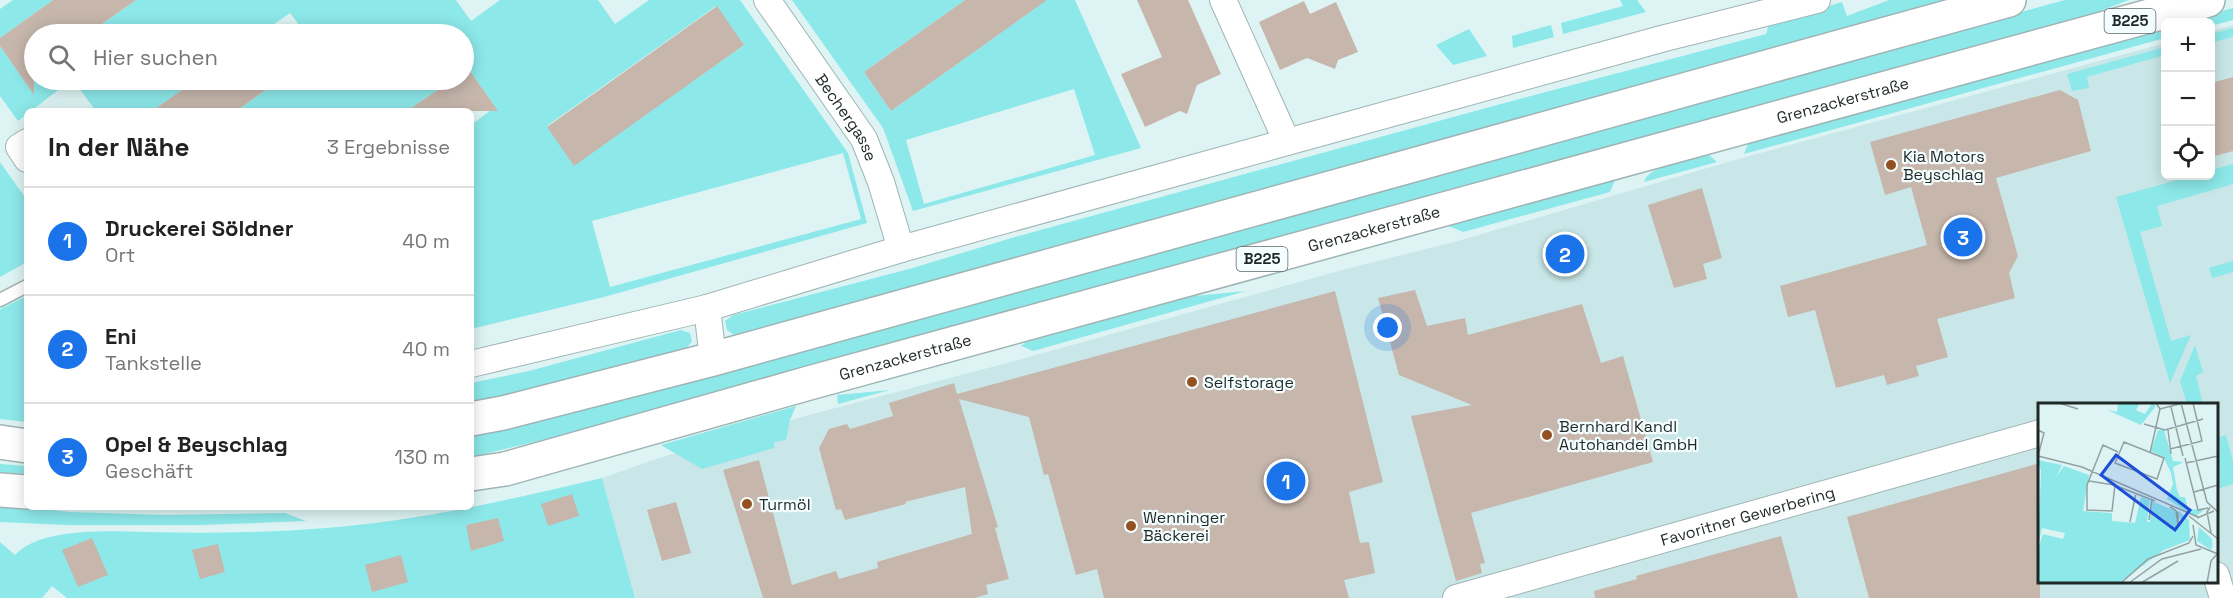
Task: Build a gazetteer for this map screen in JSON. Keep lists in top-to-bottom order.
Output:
{
  "streets": {
    "main road": ["B225", "Grenzackerstraße"],
    "street": ["Bechergasse", "Favoritner Gewerbering"]
  },
  "places": [
    "Kia Motors Beyschlag",
    "Selfstorage",
    "Bernhard Kandl Autohandel GmbH",
    "Turmöl",
    "Wenninger Bäckerei"
  ],
  "page": {
    "map_buttons": ["+", "−"],
    "search": "Hier suchen",
    "heading": ["In der Nähe", "3 Ergebnisse"],
    "list": [
      {
        "mark": "1",
        "name": "Druckerei Söldner",
        "note": "Ort",
        "value": "40 m"
      },
      {
        "mark": "2",
        "name": "Eni",
        "note": "Tankstelle",
        "value": "40 m"
      },
      {
        "mark": "3",
        "name": "Opel & Beyschlag",
        "note": "Geschäft",
        "value": "130 m"
      }
    ],
    "pins": ["3", "2", "1"]
  }
}
